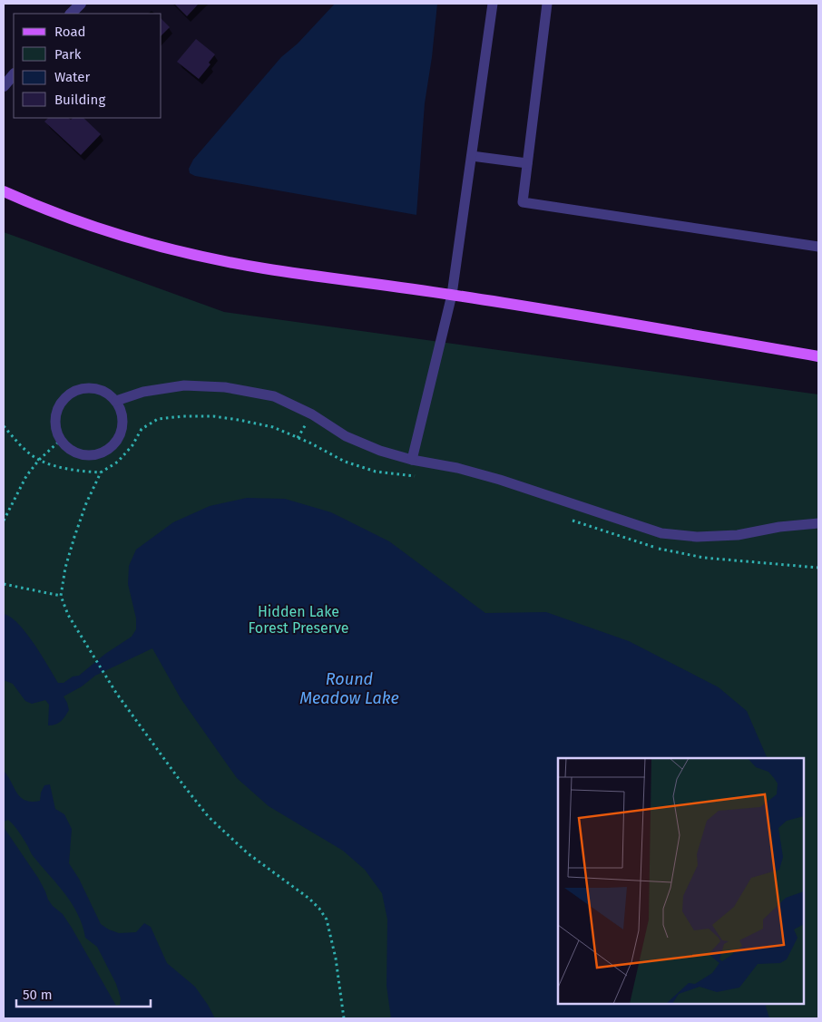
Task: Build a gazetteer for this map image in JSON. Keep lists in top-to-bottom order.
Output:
{
  "water": ["Round Meadow Lake"],
  "parks": ["Hidden Lake Forest Preserve"],
  "legend": [
    "Road",
    "Park",
    "Water",
    "Building"
  ],
  "scale_bar": "50 m"
}
